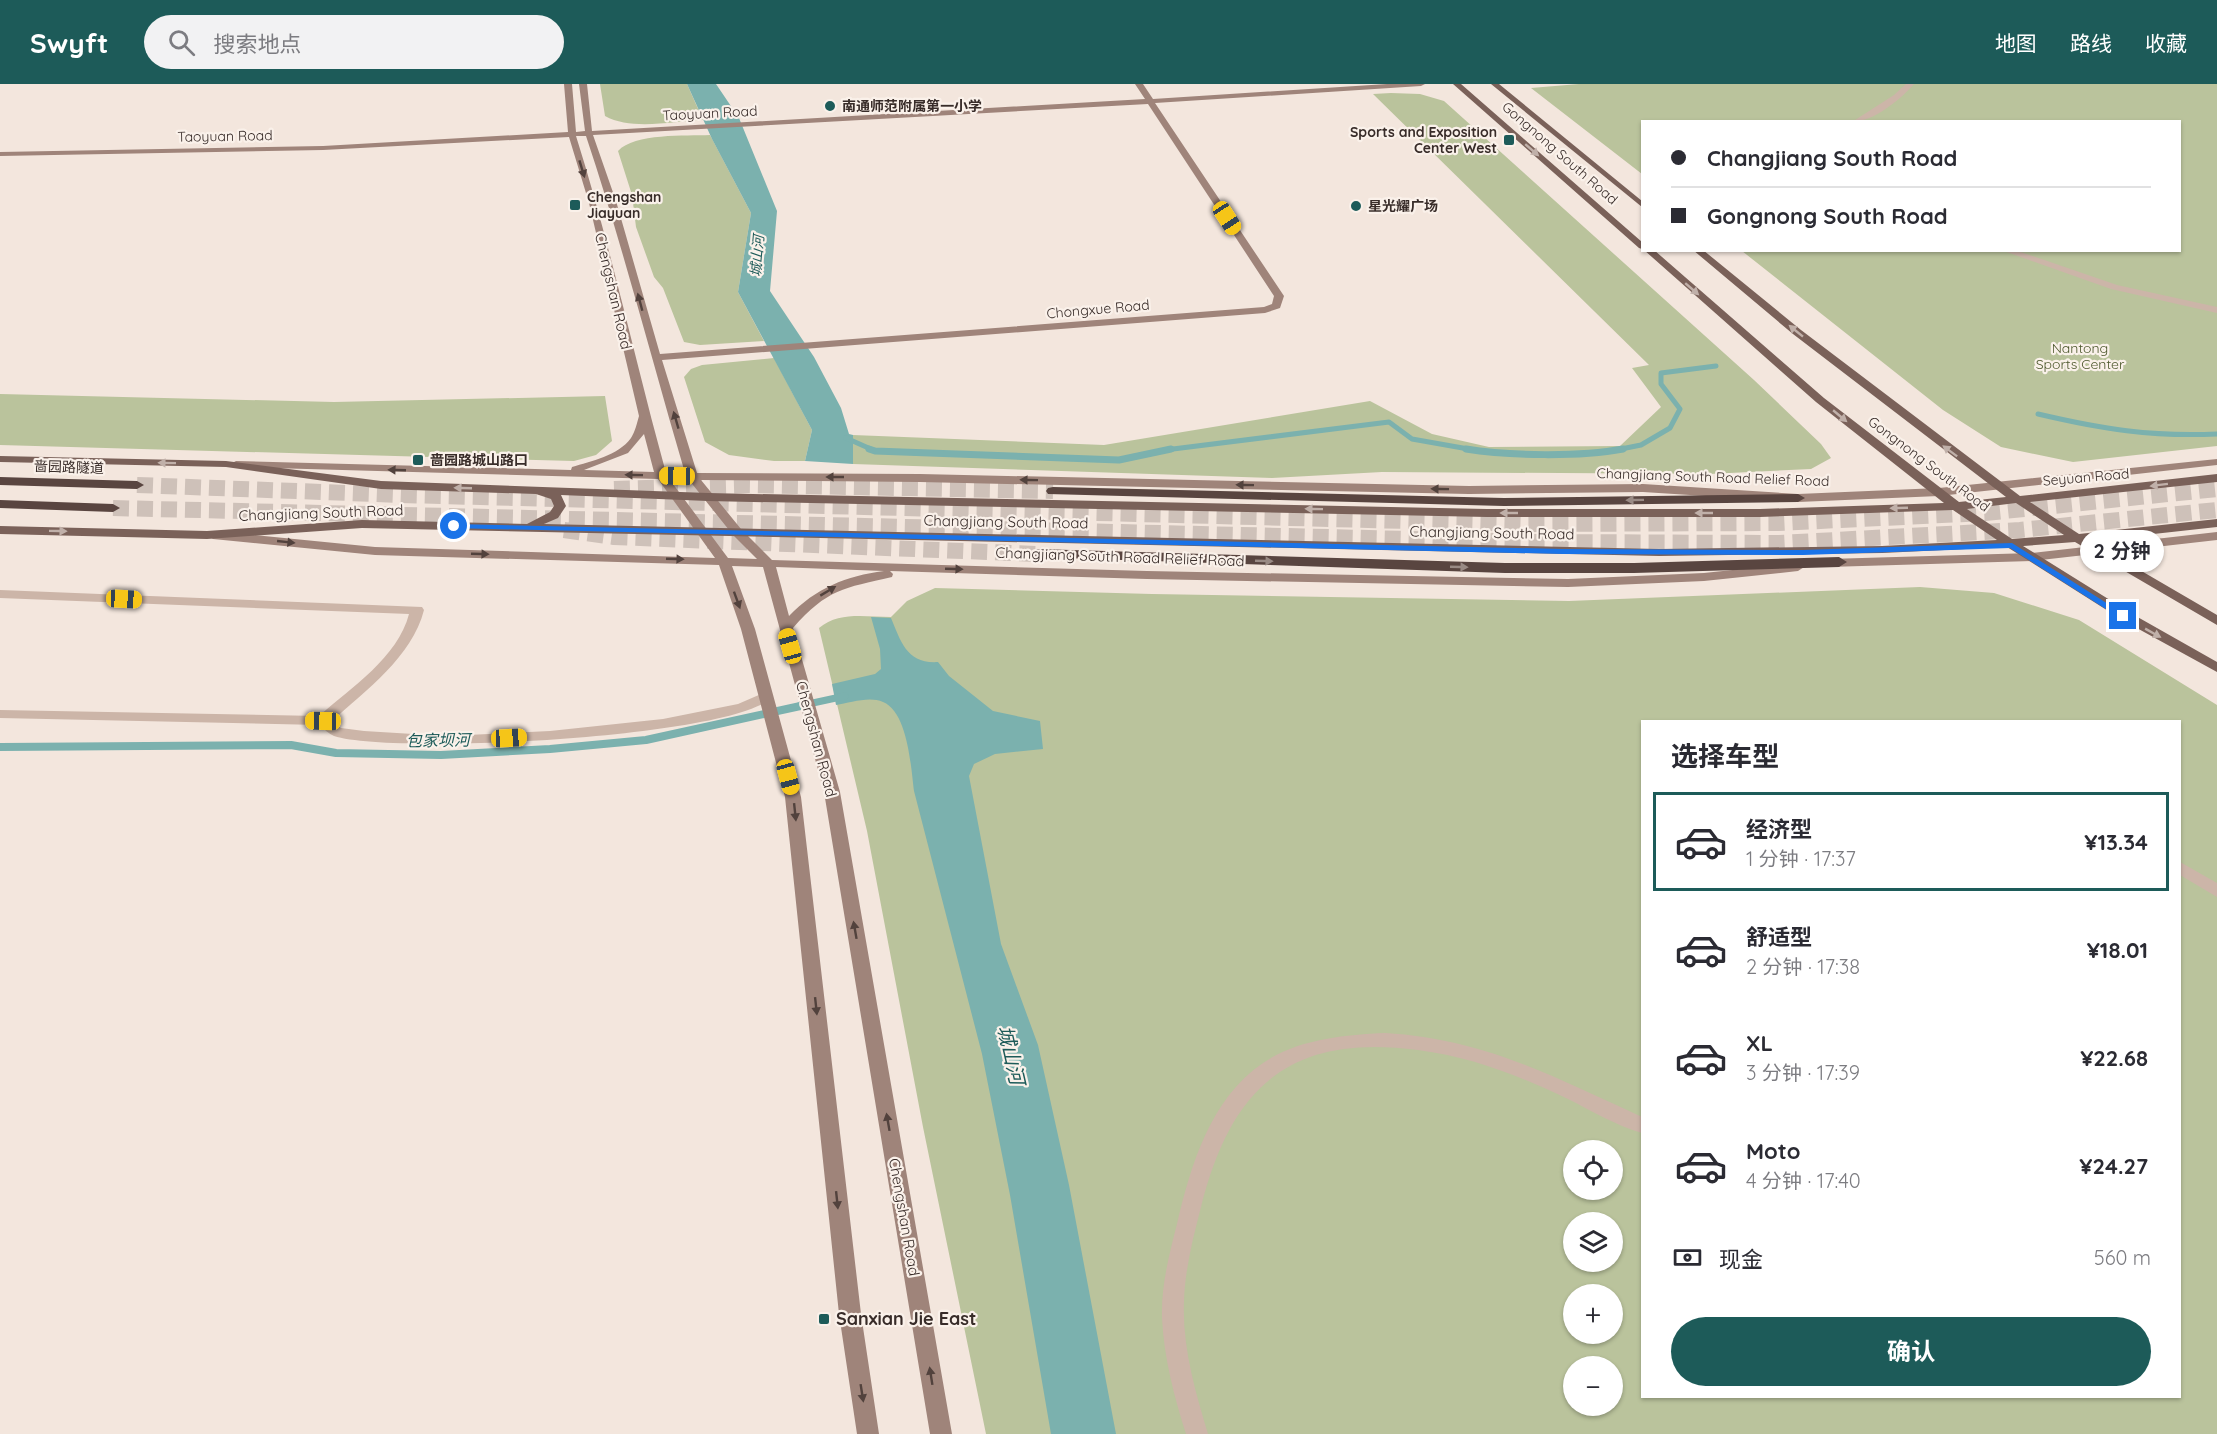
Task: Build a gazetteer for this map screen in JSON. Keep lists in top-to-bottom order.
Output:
{
  "streets": {
    "highway": ["啬园路隧道"],
    "main road": ["Gongnong South Road", "Seyuan Road", "Changjiang South Road"],
    "street": [
      "Taoyuan Road",
      "Chengshan Road",
      "Chongxue Road",
      "Changjiang South Road Relief Road"
    ]
  },
  "crossings": [
    ["Taoyuan Road", "Chengshan Road"],
    ["Taoyuan Road", "Chongxue Road"],
    ["Gongnong South Road", "Changjiang South Road Relief Road"],
    ["Gongnong South Road", "Seyuan Road"],
    ["Gongnong South Road", "Changjiang South Road"],
    ["Chengshan Road", "Chongxue Road"],
    ["Chengshan Road", "Changjiang South Road Relief Road"],
    ["Chengshan Road", "Changjiang South Road"],
    ["Changjiang South Road Relief Road", "Changjiang South Road"],
    ["Seyuan Road", "Changjiang South Road"]
  ],
  "water": ["城山河", "包家坝河"],
  "parks": ["Nantong Sports Center"],
  "places": {
    "other": ["南通师范附属第一小学", "星光耀广场"],
    "transit": [
      "Sports and Exposition Center West",
      "Chengshan Jiayuan",
      "啬园路城山路口",
      "Sanxian Jie East"
    ]
  },
  "page": {
    "header": "Swyft",
    "search": "搜索地点",
    "nav": ["地图", "路线", "收藏"],
    "banner": ["Changjiang South Road", "Gongnong South Road"],
    "bubble": "2 分钟",
    "heading": "选择车型",
    "list": [
      {
        "name": "经济型",
        "note": "1 分钟 · 17:37",
        "value": "¥13.34"
      },
      {
        "name": "舒适型",
        "note": "2 分钟 · 17:38",
        "value": "¥18.01"
      },
      {
        "name": "XL",
        "note": "3 分钟 · 17:39",
        "value": "¥22.68"
      },
      {
        "name": "Moto",
        "note": "4 分钟 · 17:40",
        "value": "¥24.27"
      }
    ],
    "map_buttons": ["+", "−"],
    "pay": ["现金", "560 m"],
    "buttons": "确认"
  }
}
